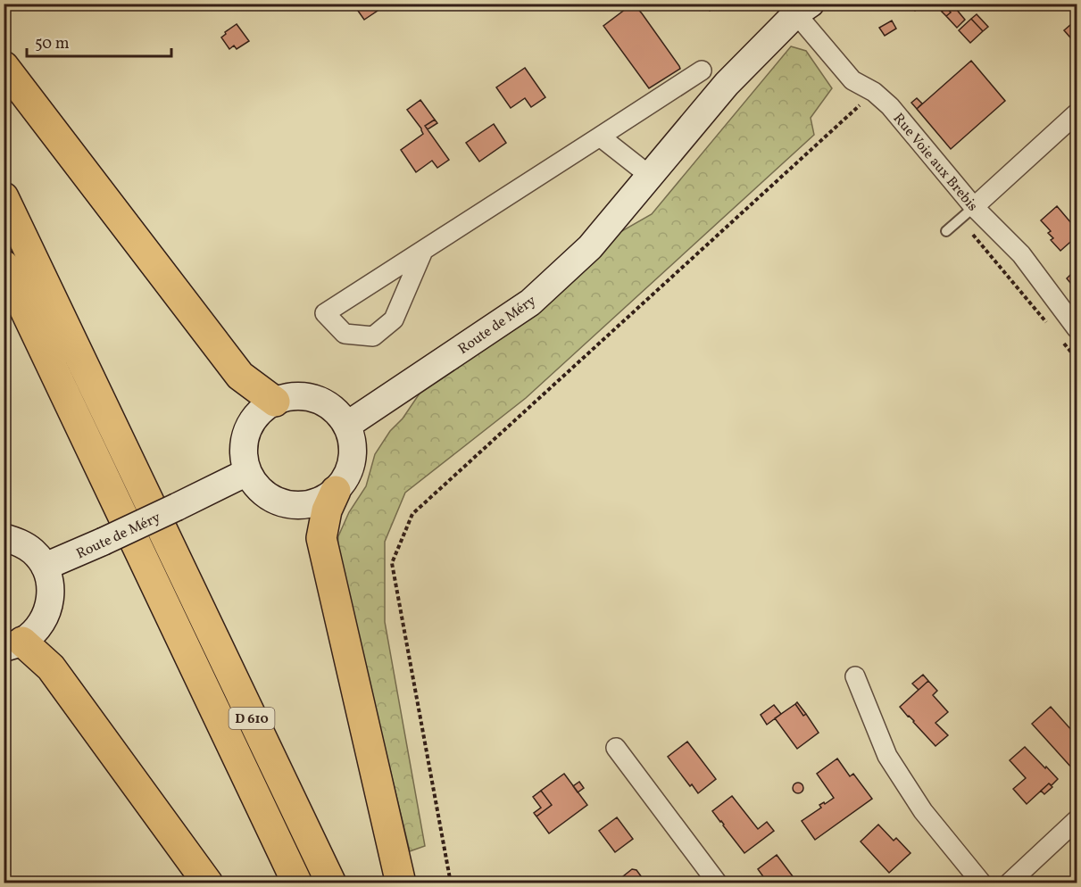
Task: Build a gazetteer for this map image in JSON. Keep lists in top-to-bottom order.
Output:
{
  "streets": {
    "highway": ["D 610"],
    "main road": ["Route de Méry"],
    "street": ["Rue Voie aux Brebis"]
  },
  "crossings": [
    ["Rue Voie aux Brebis", "Route de Méry"]
  ],
  "scale_bar": "50 m"
}
